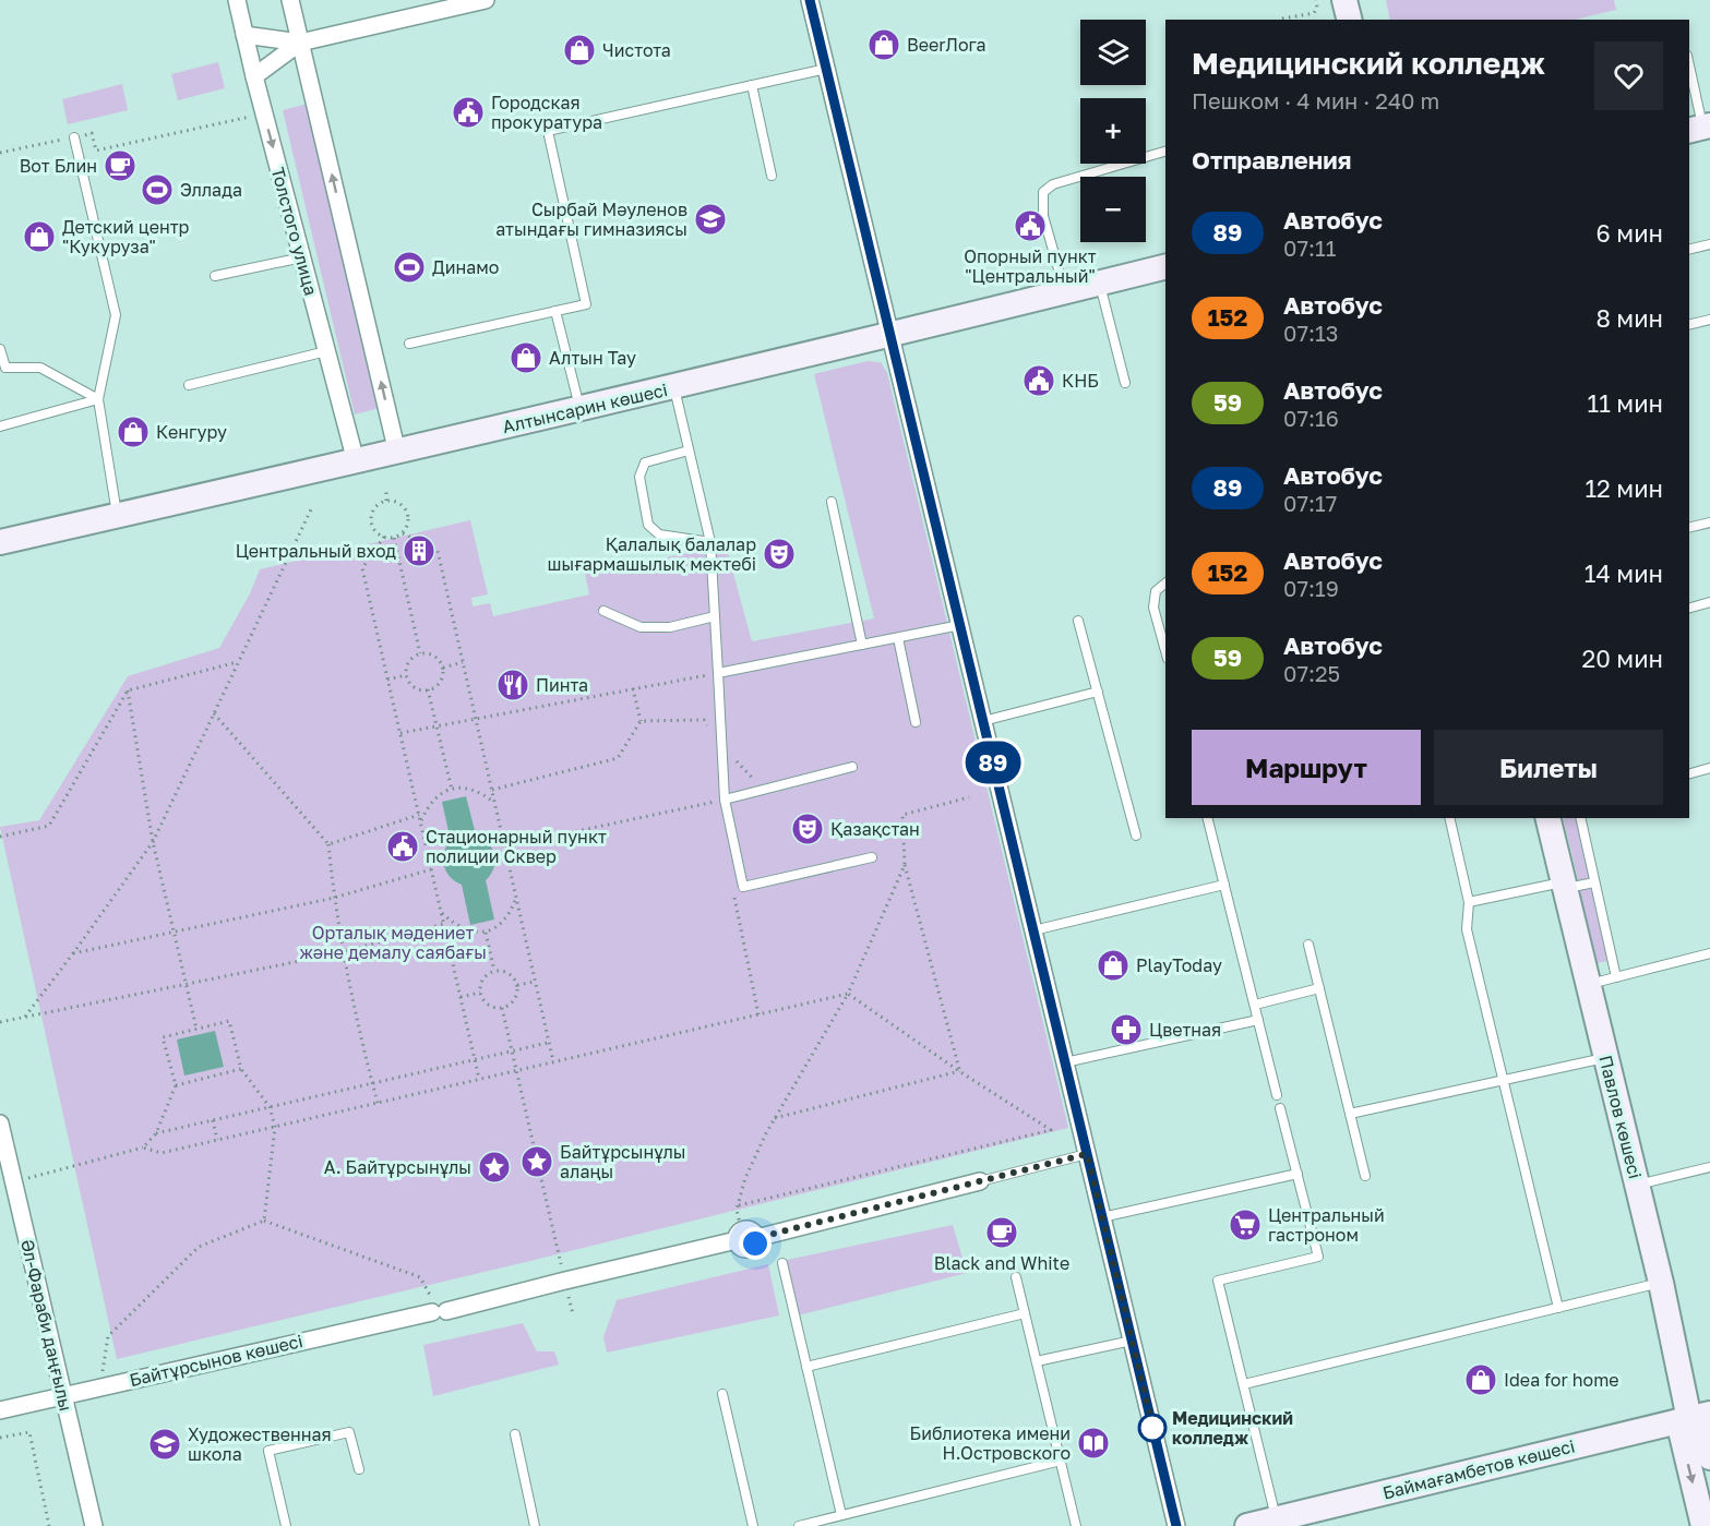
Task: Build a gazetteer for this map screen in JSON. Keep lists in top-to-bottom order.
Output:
{
  "streets": {
    "street": [
      "Толстого улица",
      "Алтынсарин көшесі",
      "Павлов көшесі",
      "Әл-Фараби даңғылы",
      "Байтұрсынов көшесі",
      "Баймағамбетов көшесі"
    ]
  },
  "crossings": [
    ["Толстого улица", "Алтынсарин көшесі"],
    ["Павлов көшесі", "Баймағамбетов көшесі"],
    ["Әл-Фараби даңғылы", "Байтұрсынов көшесі"]
  ],
  "parks": ["Орталық мәдениет және демалу саябағы"],
  "places": {
    "shop": [
      "BeerЛога",
      "Чистота",
      "Детский центр \"Кукуруза\"",
      "Алтын Тау",
      "Кенгуру",
      "PlayToday",
      "Idea for home"
    ],
    "public building": [
      "Городская прокуратура",
      "Опорный пункт \"Центральный\"",
      "КНБ",
      "Стационарный пункт полиции Сквер"
    ],
    "cafe": ["Вот Блин", "Black and White"],
    "sports": ["Эллада", "Динамо"],
    "school or university": ["Сырбай Мәуленов атындағы гимназиясы", "Художественная школа"],
    "building": ["Центральный вход"],
    "theatre": ["Қалалық балалар шығармашылық мектебі", "Қазақстан"],
    "restaurant": ["Пинта"],
    "pharmacy": ["Цветная"],
    "place": ["Байтұрсынұлы алаңы", "А. Байтұрсынұлы"],
    "supermarket": ["Центральный гастроном"],
    "other": ["Медицинский колледж"],
    "library": ["Библиотека имени Н.Островского"]
  },
  "lines": ["bus line 89"],
  "page": {
    "on_map": "89",
    "map_buttons": ["+", "−"],
    "heading": [
      ["Медицинский колледж", "Пешком · 4 мин · 240 m"],
      "Отправления"
    ],
    "list": [
      {
        "mark": "89",
        "name": "Автобус",
        "note": "07:11",
        "value": "6 мин"
      },
      {
        "mark": "152",
        "name": "Автобус",
        "note": "07:13",
        "value": "8 мин"
      },
      {
        "mark": "59",
        "name": "Автобус",
        "note": "07:16",
        "value": "11 мин"
      },
      {
        "mark": "89",
        "name": "Автобус",
        "note": "07:17",
        "value": "12 мин"
      },
      {
        "mark": "152",
        "name": "Автобус",
        "note": "07:19",
        "value": "14 мин"
      },
      {
        "mark": "59",
        "name": "Автобус",
        "note": "07:25",
        "value": "20 мин"
      }
    ],
    "buttons": ["Маршрут", "Билеты"]
  }
}
